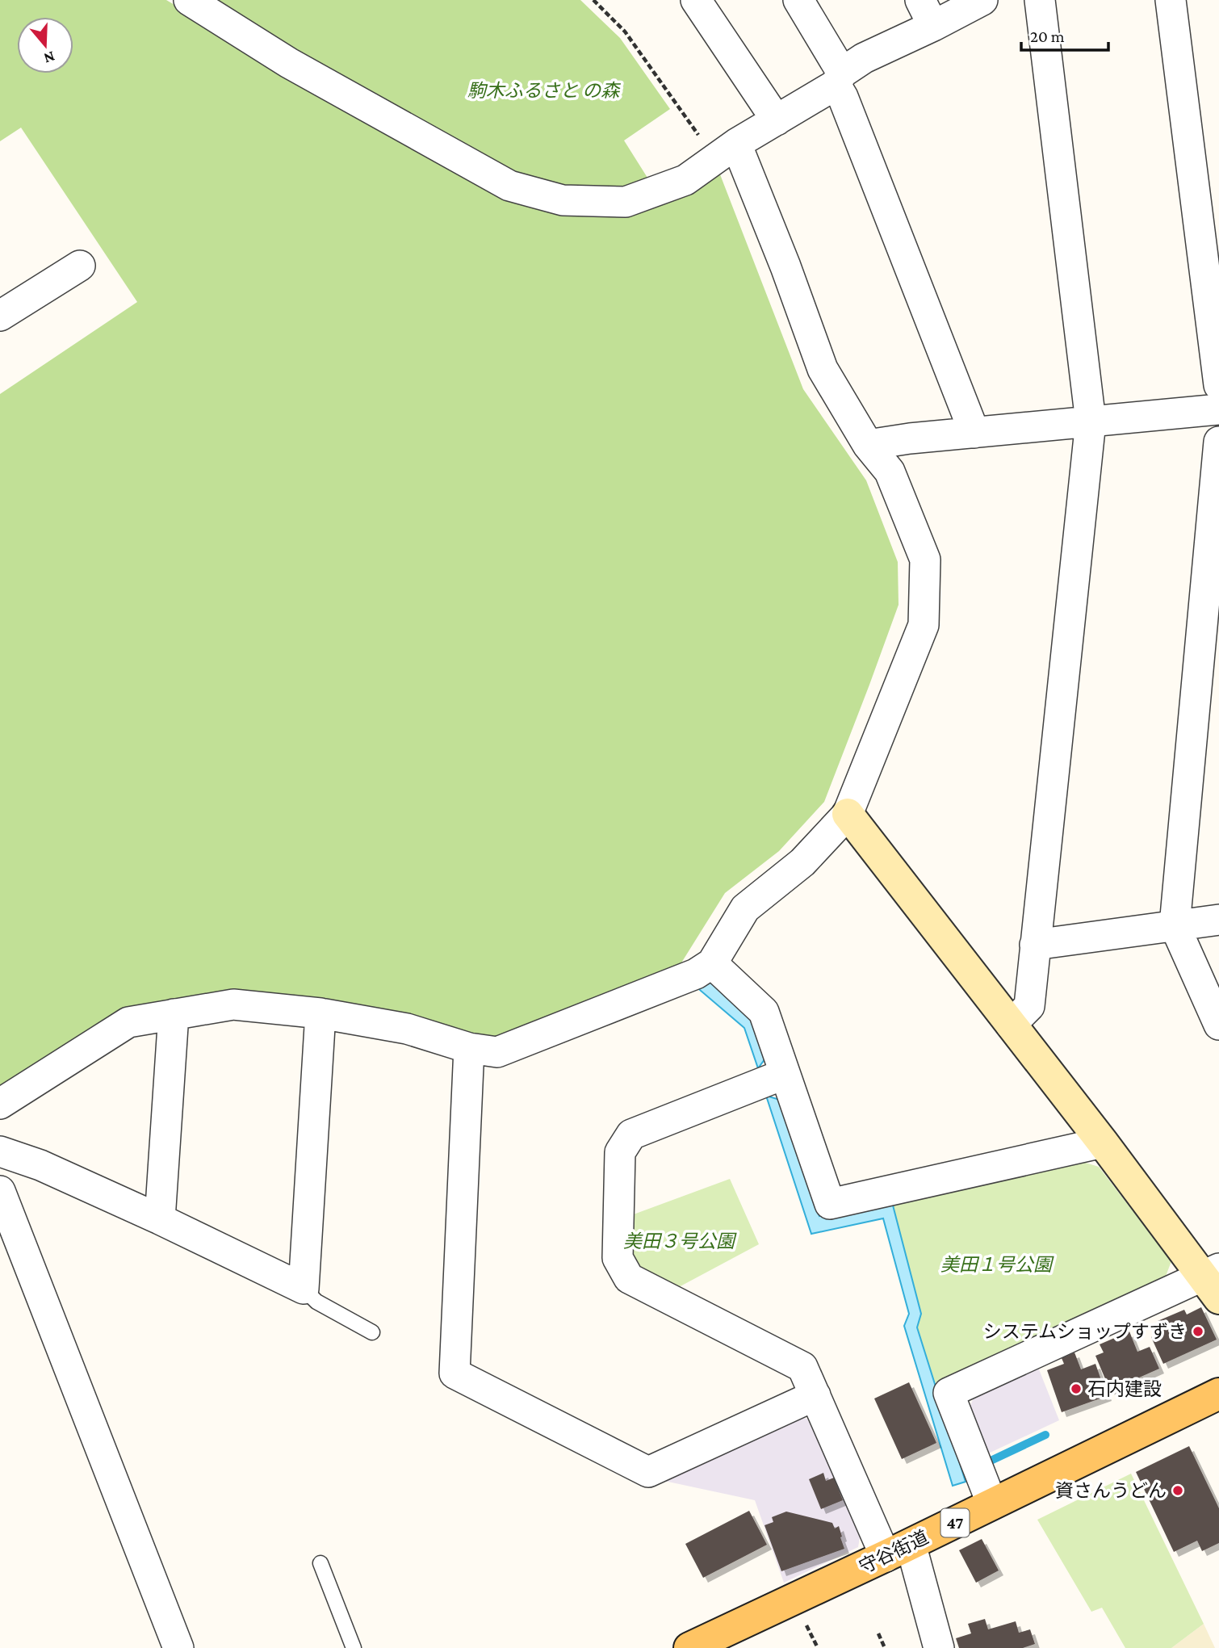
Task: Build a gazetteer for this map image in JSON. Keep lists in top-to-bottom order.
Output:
{
  "streets": {
    "main road": ["47", "守谷街道"]
  },
  "parks": ["駒木ふるさと の森", "美田３号公園", "美田１号公園"],
  "places": ["システムショップすずき", "石内建設", "資さんうどん"],
  "scale_bar": "20 m",
  "north": "bottom"
}
